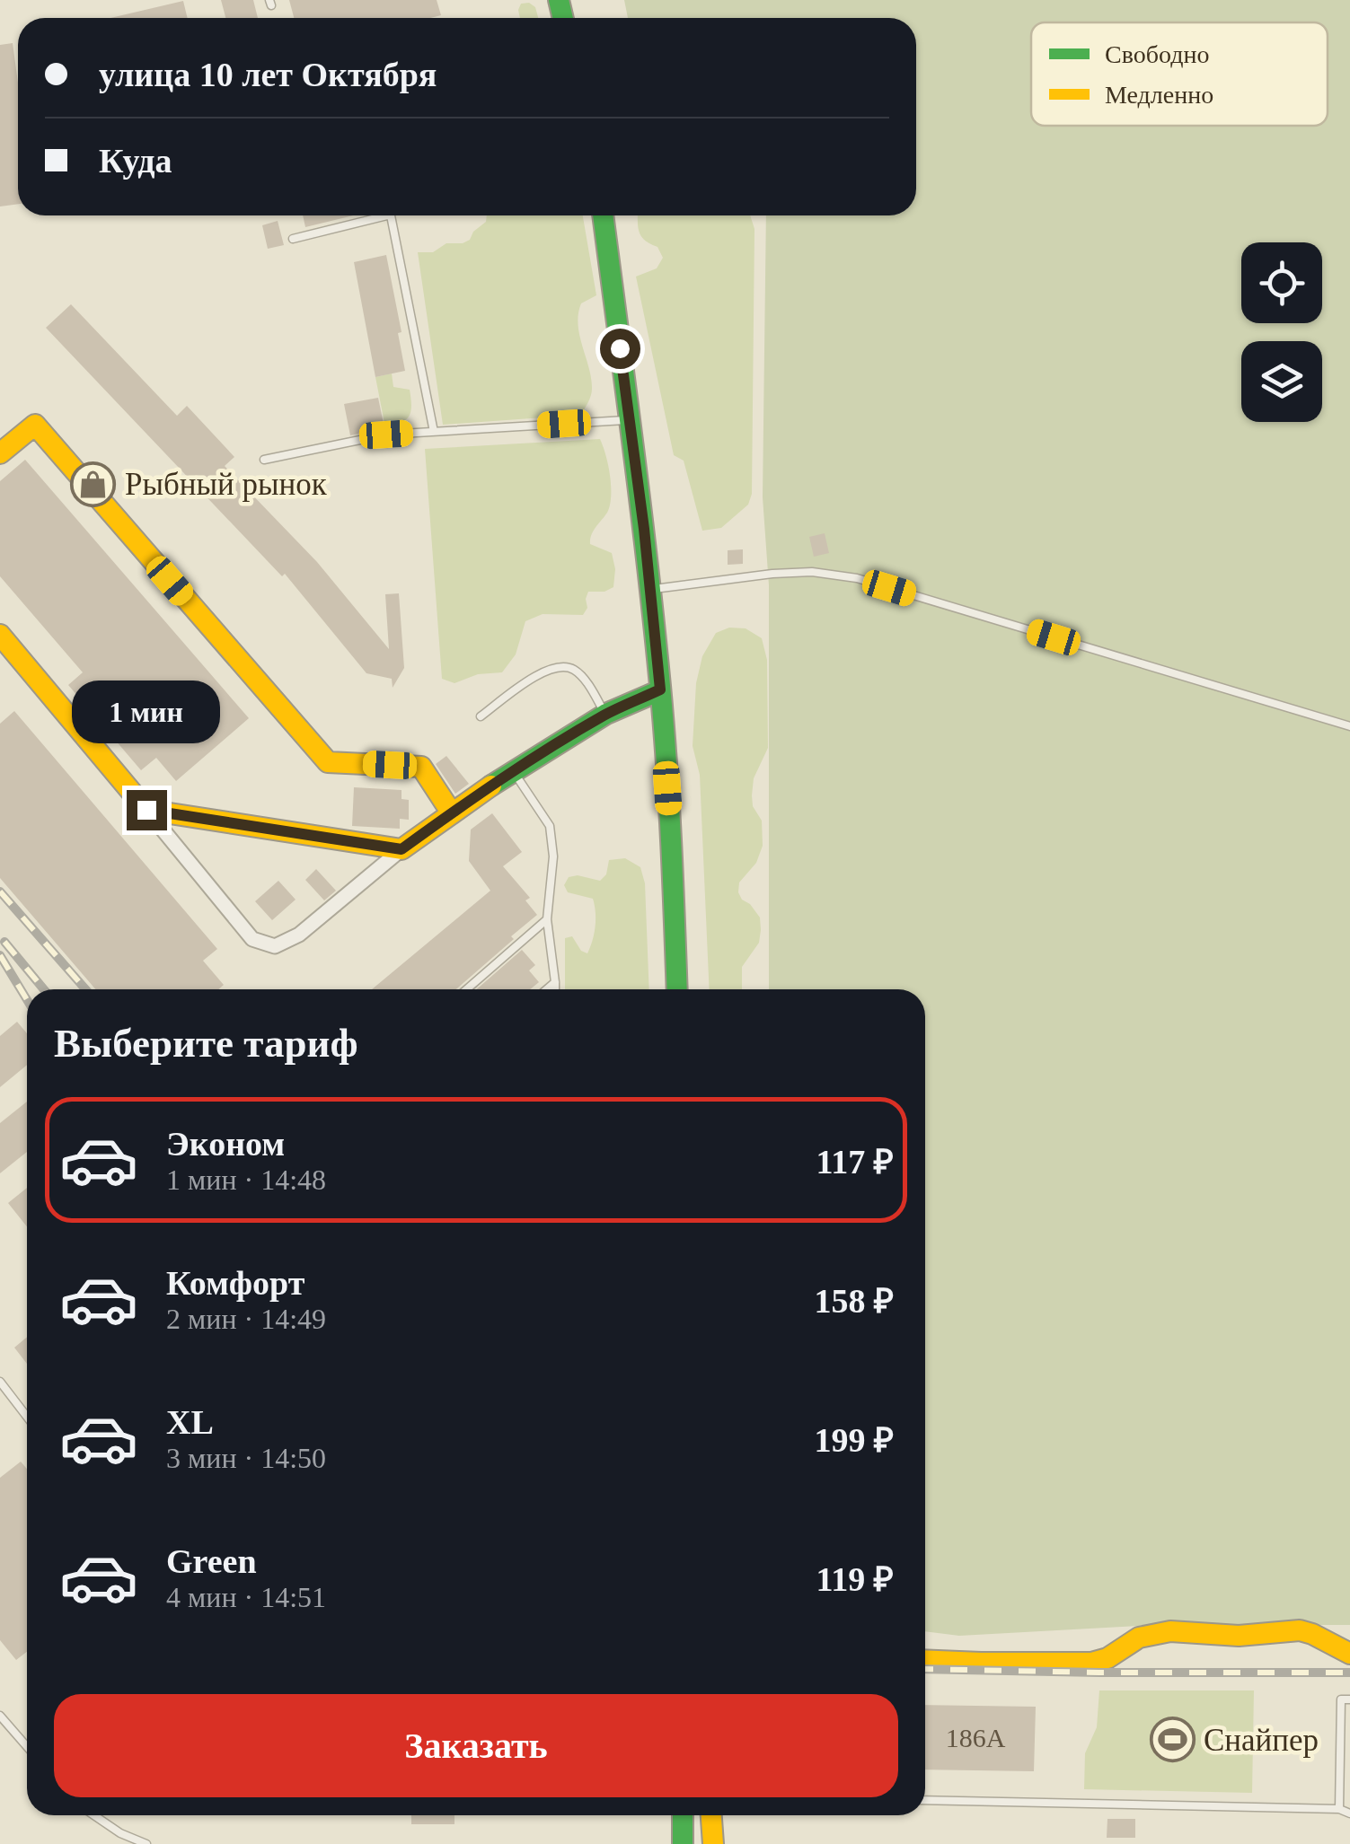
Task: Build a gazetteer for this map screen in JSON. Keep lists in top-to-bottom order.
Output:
{
  "places": {
    "shop": ["Рыбный рынок"],
    "sports": ["Снайпер"]
  },
  "house_numbers": ["186А"],
  "legend": ["Свободно", "Медленно"],
  "page": {
    "banner": ["улица 10 лет Октября", "Куда"],
    "bubble": "1 мин",
    "heading": "Выберите тариф",
    "list": [
      {
        "name": "Эконом",
        "note": "1 мин · 14:48",
        "value": "117 ₽"
      },
      {
        "name": "Комфорт",
        "note": "2 мин · 14:49",
        "value": "158 ₽"
      },
      {
        "name": "XL",
        "note": "3 мин · 14:50",
        "value": "199 ₽"
      },
      {
        "name": "Green",
        "note": "4 мин · 14:51",
        "value": "119 ₽"
      }
    ],
    "buttons": "Заказать"
  }
}
